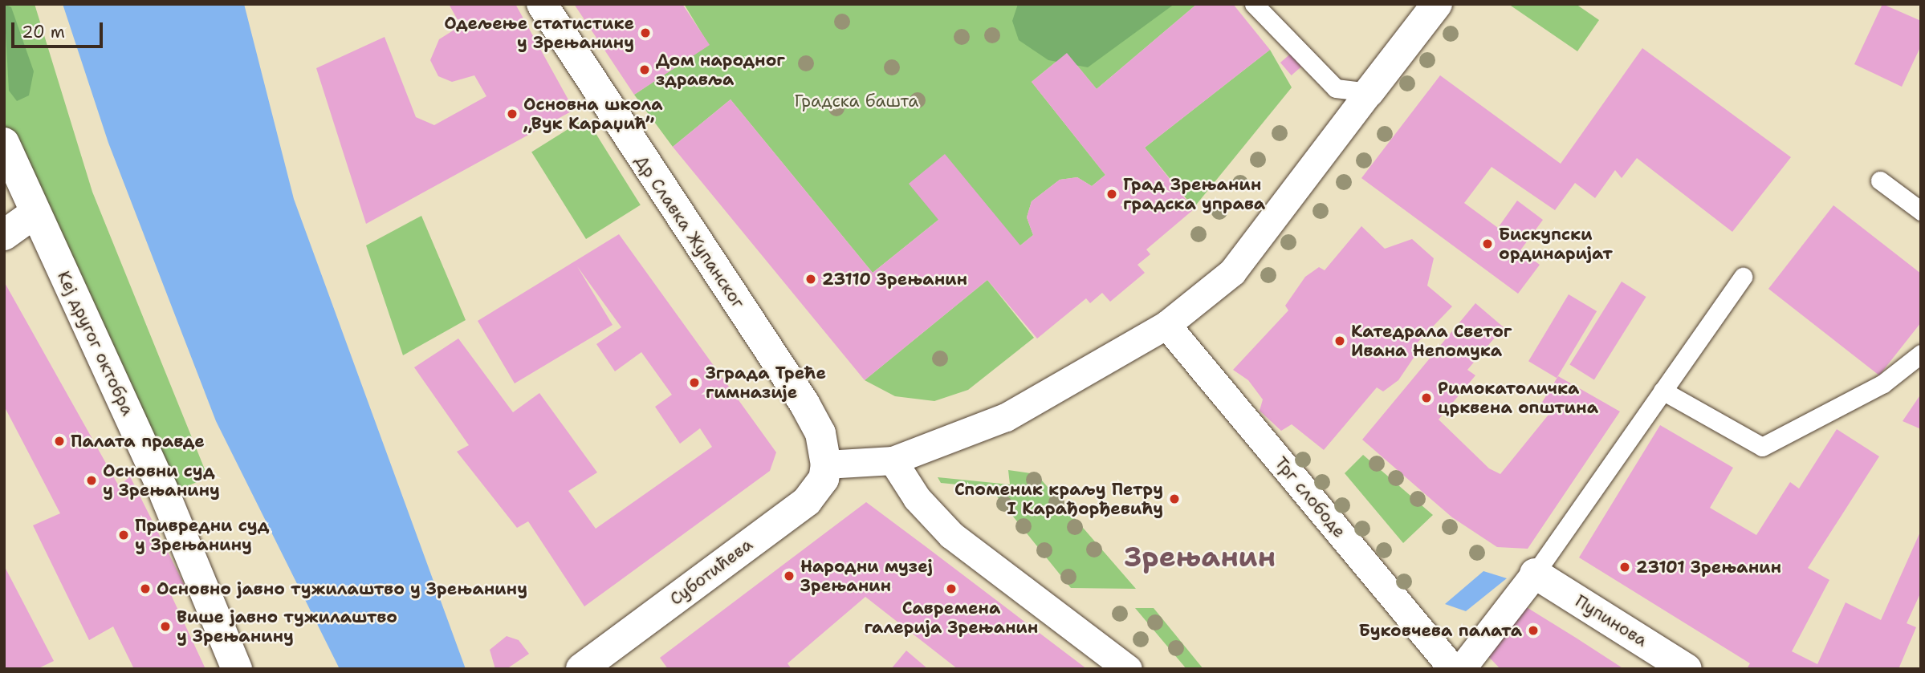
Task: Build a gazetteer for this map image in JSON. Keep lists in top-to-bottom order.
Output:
{
  "streets": {
    "street": [
      "Др Славка Жупанског",
      "Кеј другог октобра",
      "Трг слободе",
      "Суботићева",
      "Пупинова"
    ]
  },
  "crossings": [
    ["Др Славка Жупанског", "Суботићева"]
  ],
  "districts": ["Зрењанин"],
  "parks": ["Градска башта"],
  "places": [
    "Одељење статистике у Зрењанину",
    "Дом народног здравља",
    "Основна школа „Вук Караџић”",
    "Град Зрењанин градска управа",
    "Бискупски ординаријат",
    "23110 Зрењанин",
    "Катедрала Светог Ивана Непомука",
    "Зграда Треће гимназије",
    "Римокатоличка црквена општина",
    "Палата правде",
    "Основни суд у Зрењанину",
    "Споменик краљу Петру I Карађорђевићу",
    "Привредни суд у Зрењанину",
    "23101 Зрењанин",
    "Народни музеј Зрењанин",
    "Основно јавно тужилаштво у Зрењанину",
    "Савремена галерија Зрењанин",
    "Више јавно тужилаштво у Зрењанину",
    "Буковчева палата"
  ],
  "scale_bar": "20 m"
}
